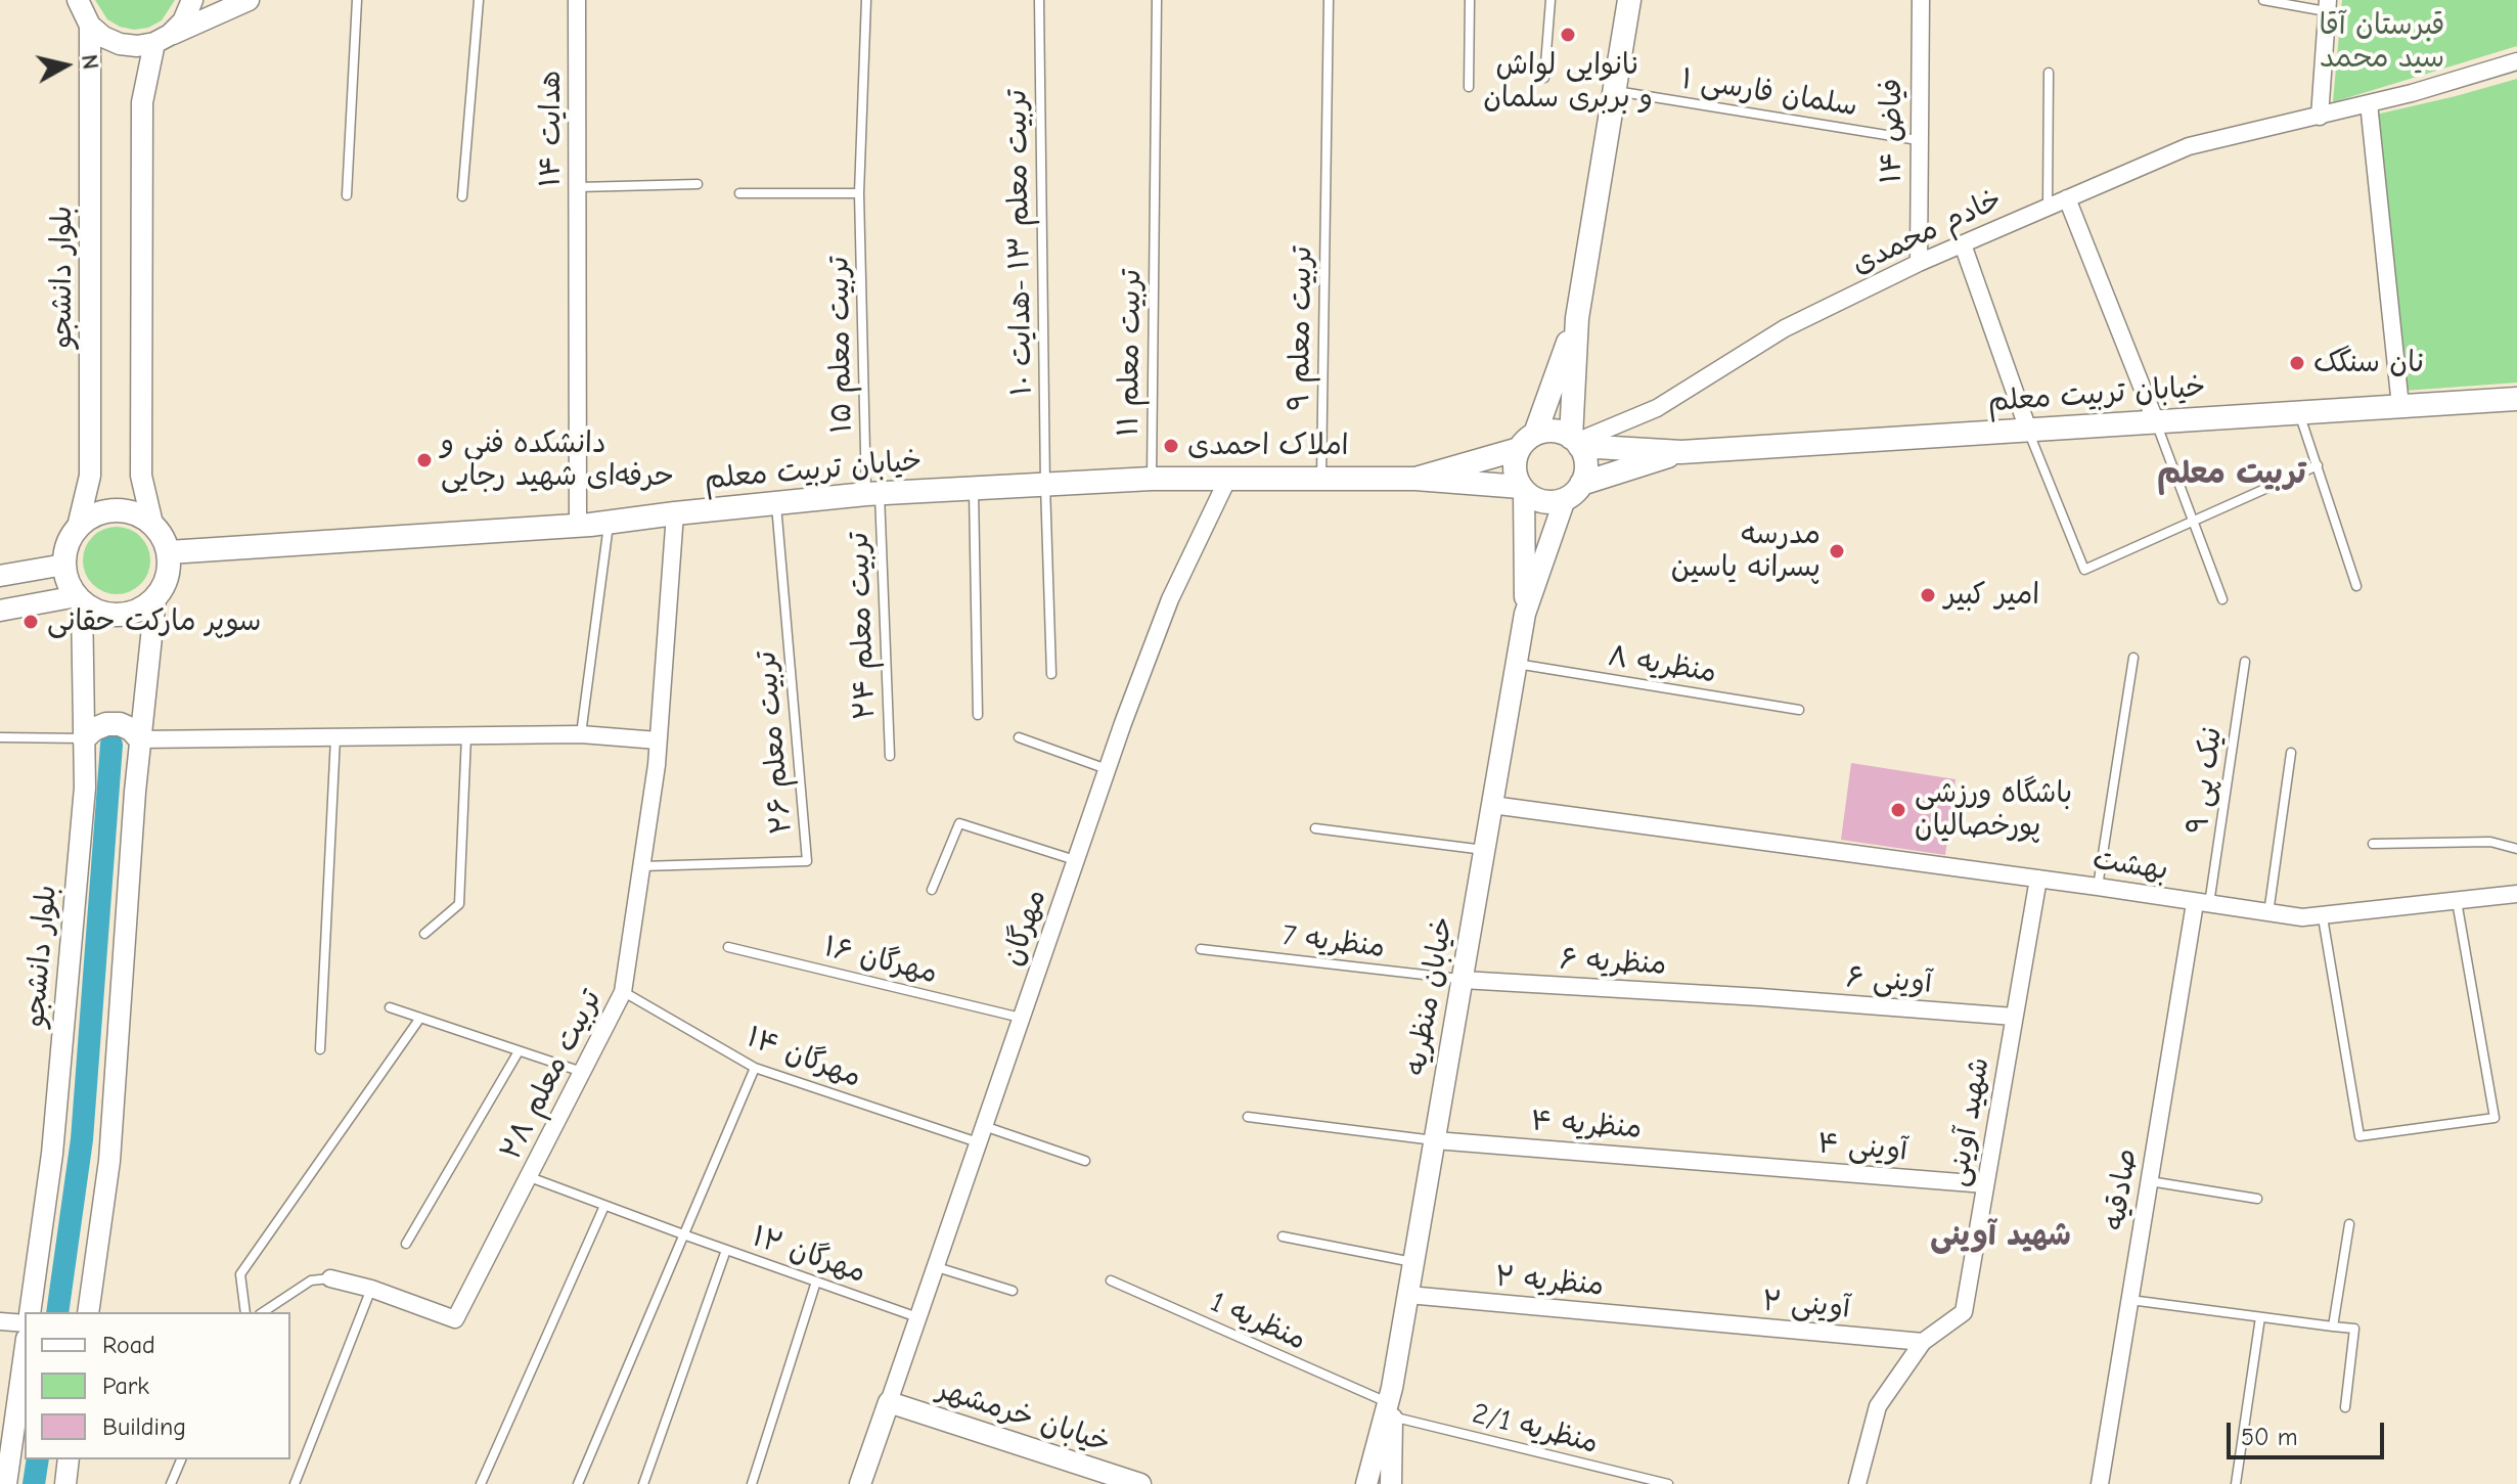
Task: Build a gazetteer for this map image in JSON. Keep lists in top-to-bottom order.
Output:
{
  "streets": {
    "main road": ["خیابان تربیت معلم"],
    "street": [
      "هدایت ۱۴",
      "فیاض ۱۴",
      "خادم محمدی",
      "بلوار دانشجو",
      "بهشت",
      "مهرگان",
      "منظریه ۶",
      "آوینی ۶",
      "خیابان منظریه",
      "تربیت معلم ۲۸",
      "شهید آوینی",
      "منظریه ۴",
      "آوینی ۴",
      "صادقیه",
      "منظریه ۲",
      "آوینی ۲",
      "خیابان خرمشهر"
    ],
    "lane": [
      "سلمان فارسی ۱",
      "تربیت معلم ۱۳ -هدایت ۱۰",
      "تربیت معلم ۹",
      "تربیت معلم ۱۵",
      "تربیت معلم ۱۱",
      "تربیت معلم ۲۴",
      "منظریه ۸",
      "تربیت معلم ۲۶",
      "نیک پی ۹",
      "منظریه 7",
      "مهرگان ۱۶",
      "مهرگان ۱۴",
      "مهرگان ۱۲",
      "منظریه 1",
      "منظریه 2/1"
    ]
  },
  "crossings": [
    ["سلمان فارسی ۱", "فیاض ۱۴"],
    ["هدایت ۱۴", "خیابان تربیت معلم"],
    ["فیاض ۱۴", "خادم محمدی"],
    ["تربیت معلم ۱۳ -هدایت ۱۰", "خیابان تربیت معلم"],
    ["بلوار دانشجو", "خیابان تربیت معلم"],
    ["تربیت معلم ۹", "خیابان تربیت معلم"],
    ["تربیت معلم ۱۵", "خیابان تربیت معلم"],
    ["تربیت معلم ۱۵", "تربیت معلم ۲۴"],
    ["تربیت معلم ۱۱", "خیابان تربیت معلم"],
    ["خیابان تربیت معلم", "تربیت معلم ۲۴"],
    ["خیابان تربیت معلم", "تربیت معلم ۲۶"],
    ["خیابان تربیت معلم", "مهرگان"],
    ["خیابان تربیت معلم", "تربیت معلم ۲۸"],
    ["منظریه ۸", "خیابان منظریه"],
    ["تربیت معلم ۲۶", "تربیت معلم ۲۸"],
    ["نیک پی ۹", "بهشت"],
    ["نیک پی ۹", "صادقیه"],
    ["بهشت", "خیابان منظریه"],
    ["بهشت", "شهید آوینی"],
    ["بهشت", "صادقیه"],
    ["مهرگان", "مهرگان ۱۶"],
    ["مهرگان", "مهرگان ۱۴"],
    ["مهرگان", "مهرگان ۱۲"],
    ["مهرگان", "خیابان خرمشهر"],
    ["منظریه 7", "منظریه ۶"],
    ["منظریه 7", "خیابان منظریه"],
    ["منظریه ۶", "آوینی ۶"],
    ["منظریه ۶", "خیابان منظریه"],
    ["آوینی ۶", "شهید آوینی"],
    ["خیابان منظریه", "منظریه ۴"],
    ["خیابان منظریه", "منظریه ۲"],
    ["خیابان منظریه", "منظریه 1"],
    ["خیابان منظریه", "منظریه 2/1"],
    ["مهرگان ۱۴", "تربیت معلم ۲۸"],
    ["تربیت معلم ۲۸", "مهرگان ۱۲"],
    ["شهید آوینی", "آوینی ۴"],
    ["شهید آوینی", "آوینی ۲"],
    ["منظریه ۴", "آوینی ۴"],
    ["منظریه ۲", "آوینی ۲"],
    ["منظریه 1", "منظریه 2/1"]
  ],
  "districts": ["تربیت معلم", "شهید آوینی"],
  "parks": ["قبرستان آقا سید محمد"],
  "places": [
    "نانوایی لواش و بربری سلمان",
    "نان سنگک",
    "املاک احمدی",
    "دانشکده فنی و حرفه‌ای شهید رجایی",
    "مدرسه پسرانه یاسین",
    "امیر کبیر",
    "سوپر مارکت حقانی",
    "باشگاه ورزشی پورخصالیان"
  ],
  "legend": ["Road", "Park", "Building"],
  "scale_bar": "50 m",
  "north": "right"
}
